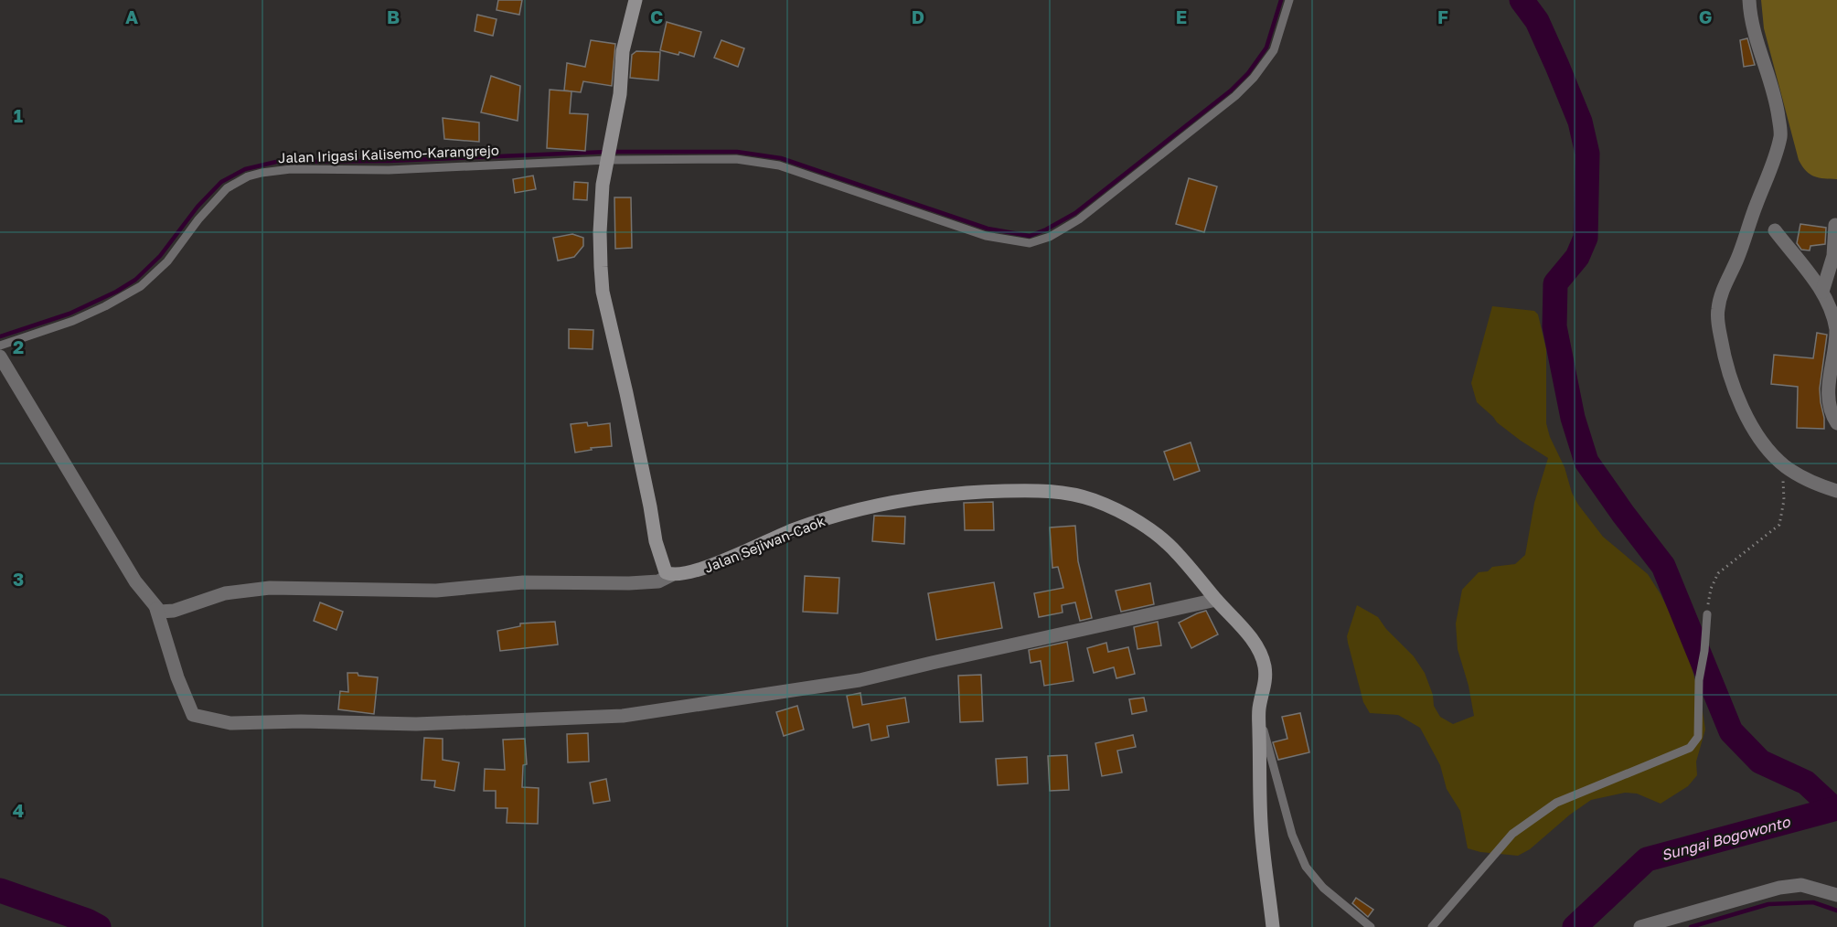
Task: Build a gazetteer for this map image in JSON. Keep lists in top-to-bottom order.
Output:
{
  "streets": {
    "street": ["Jalan Sejiwan-Caok"],
    "lane": ["Jalan Irigasi Kalisemo-Karangrejo"]
  },
  "water": ["Sungai Bogowonto"],
  "grid": {
    "columns": [
      "A",
      "B",
      "C",
      "D",
      "E",
      "F",
      "G"
    ],
    "rows": [
      "1",
      "2",
      "3",
      "4"
    ]
  }
}
